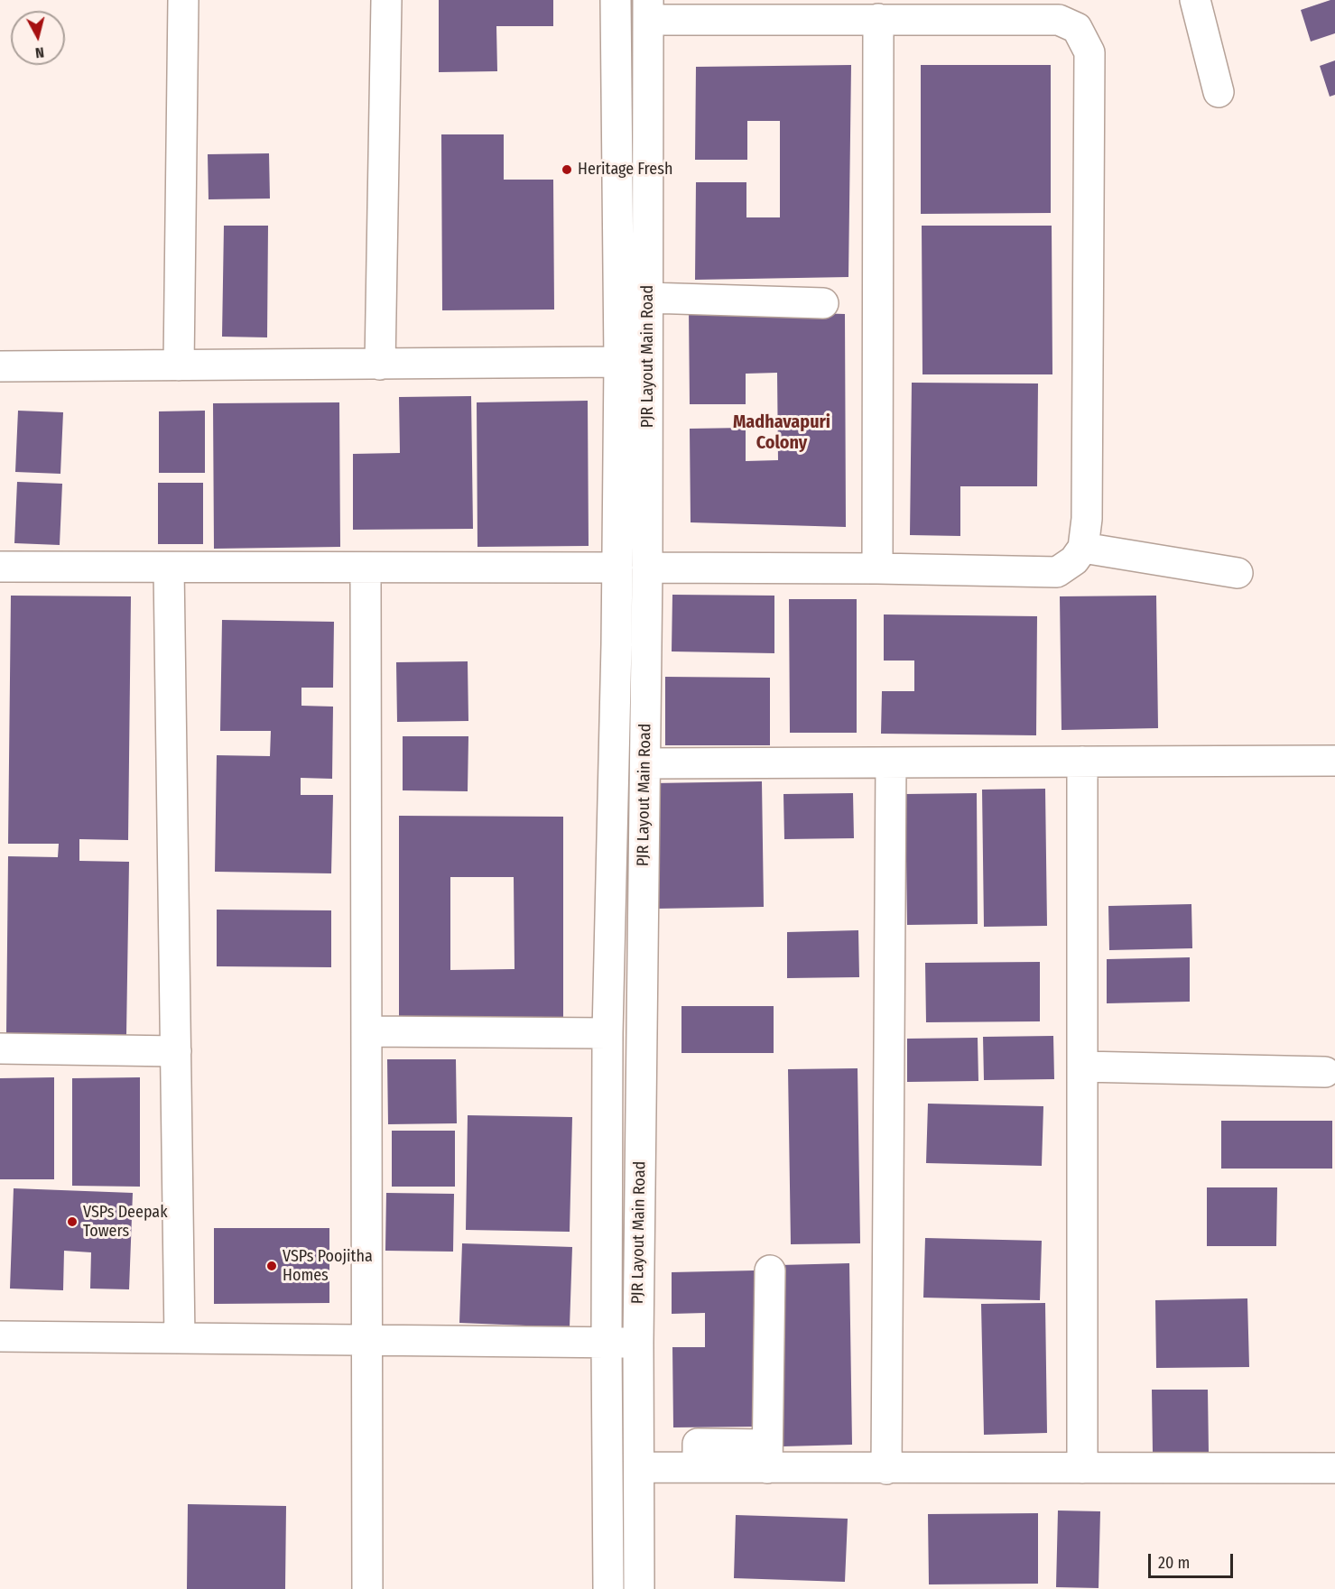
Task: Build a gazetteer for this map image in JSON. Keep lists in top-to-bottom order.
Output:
{
  "streets": {
    "street": ["PJR Layout Main Road"]
  },
  "districts": ["Madhavapuri Colony"],
  "places": ["Heritage Fresh", "VSPs Deepak Towers", "VSPs Poojitha Homes"],
  "scale_bar": "20 m",
  "north": "bottom"
}
